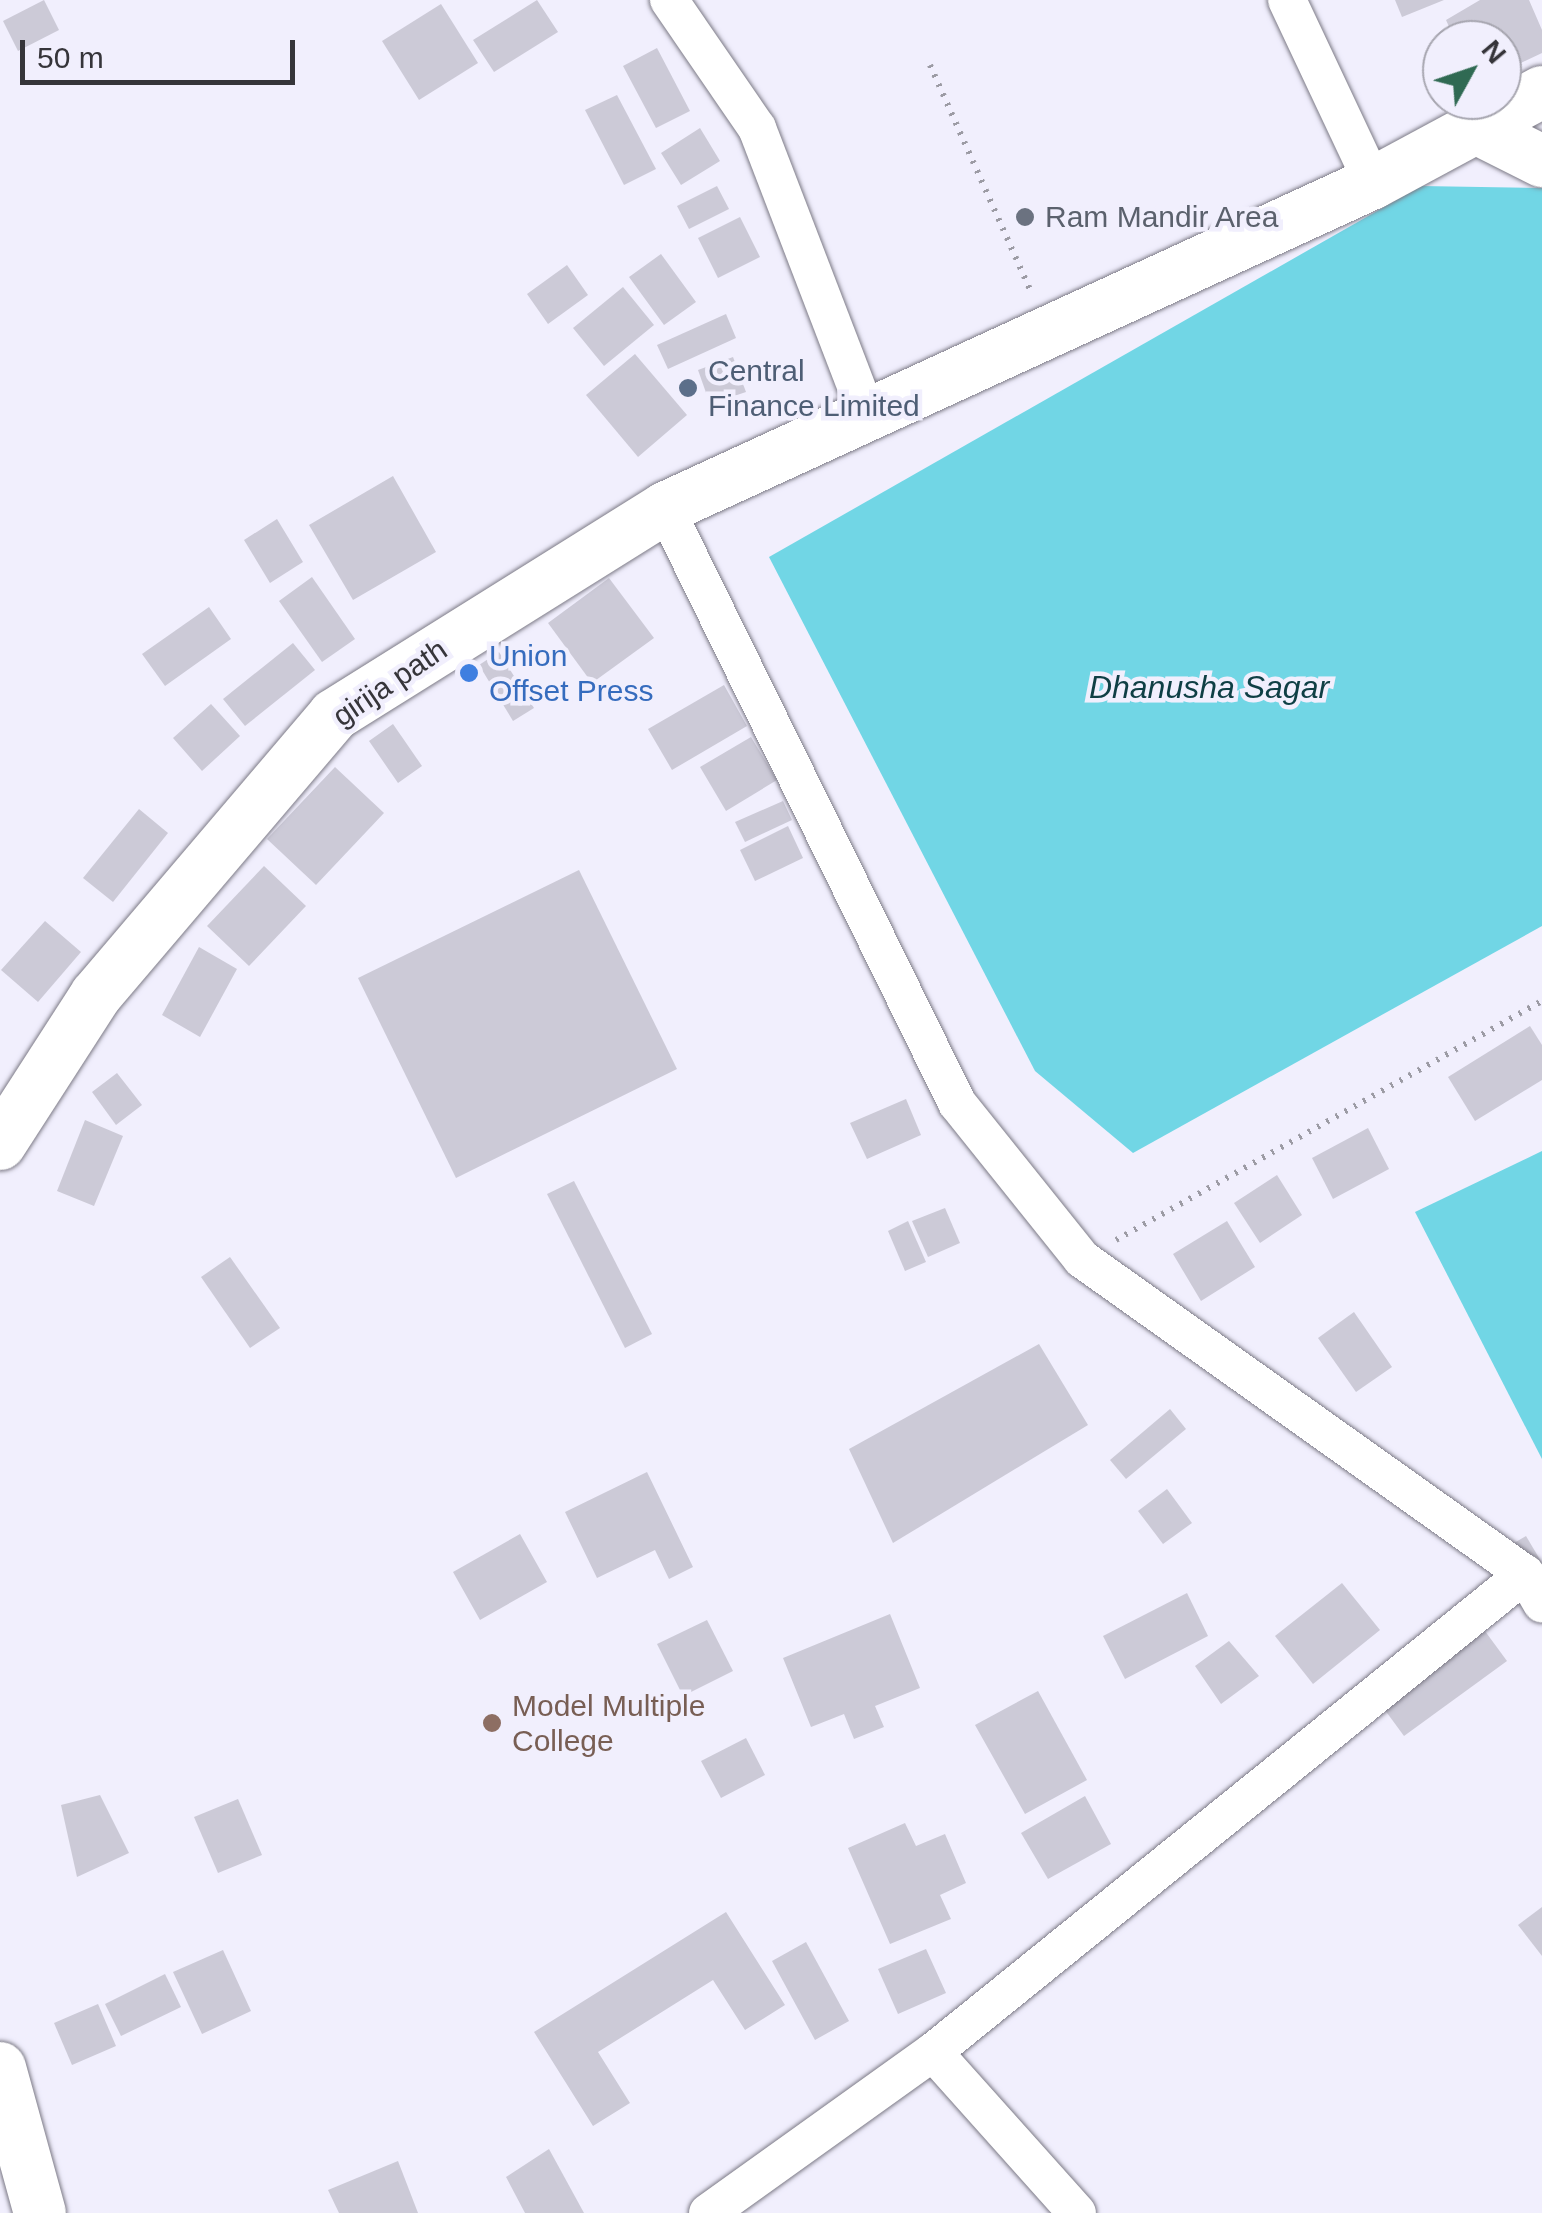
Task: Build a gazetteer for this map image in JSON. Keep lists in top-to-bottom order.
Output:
{
  "streets": {
    "main road": ["girija path"]
  },
  "water": ["Dhanusha Sagar"],
  "places": [
    "Ram Mandir Area",
    "Central Finance Limited",
    "Union Offset Press",
    "Model Multiple College"
  ],
  "scale_bar": "50 m",
  "north": "top right"
}
